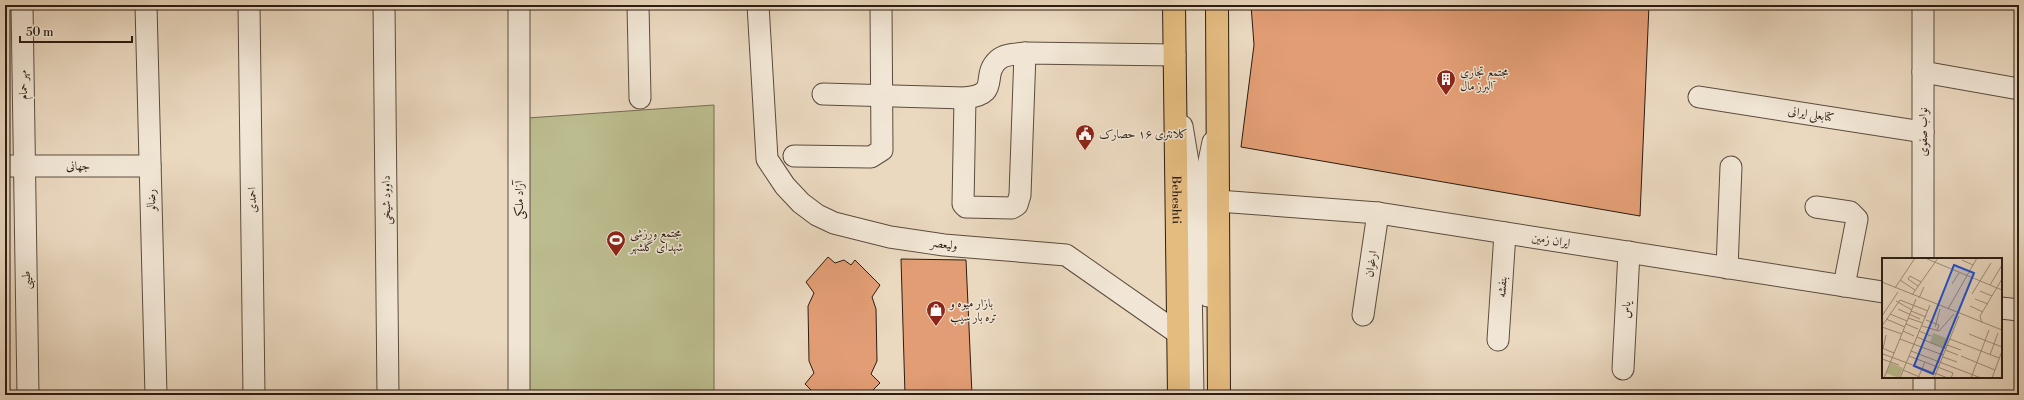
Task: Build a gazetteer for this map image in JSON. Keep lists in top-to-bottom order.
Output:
{
  "streets": {
    "main road": ["Beheshti"],
    "street": [
      "مهر حمام",
      "کتابعلی ایرانی",
      "نواب صفوی",
      "جهانی",
      "رضالو",
      "احمدی",
      "داوود شیخی",
      "آزاد ملکی",
      "ایران زمین",
      "ولیعصر",
      "ارغوان",
      "طیبی",
      "بنفشه",
      "یاس"
    ]
  },
  "crossings": [
    ["مهر حمام", "جهانی"],
    ["مهر حمام", "طیبی"],
    ["کتابعلی ایرانی", "نواب صفوی"],
    ["جهانی", "رضالو"],
    ["جهانی", "طیبی"],
    ["Beheshti", "ولیعصر"],
    ["ایران زمین", "ارغوان"],
    ["ایران زمین", "بنفشه"],
    ["ایران زمین", "یاس"]
  ],
  "places": {
    "building": ["مجتمع تجاری البرز مال"],
    "public building": ["کلانتری ۱۶ حصارک"],
    "sports": ["مجتمع ورزشی شهدای گلشهر"],
    "shop": ["بازار میوه و تره بار سیب"]
  },
  "scale_bar": "50 m"
}
